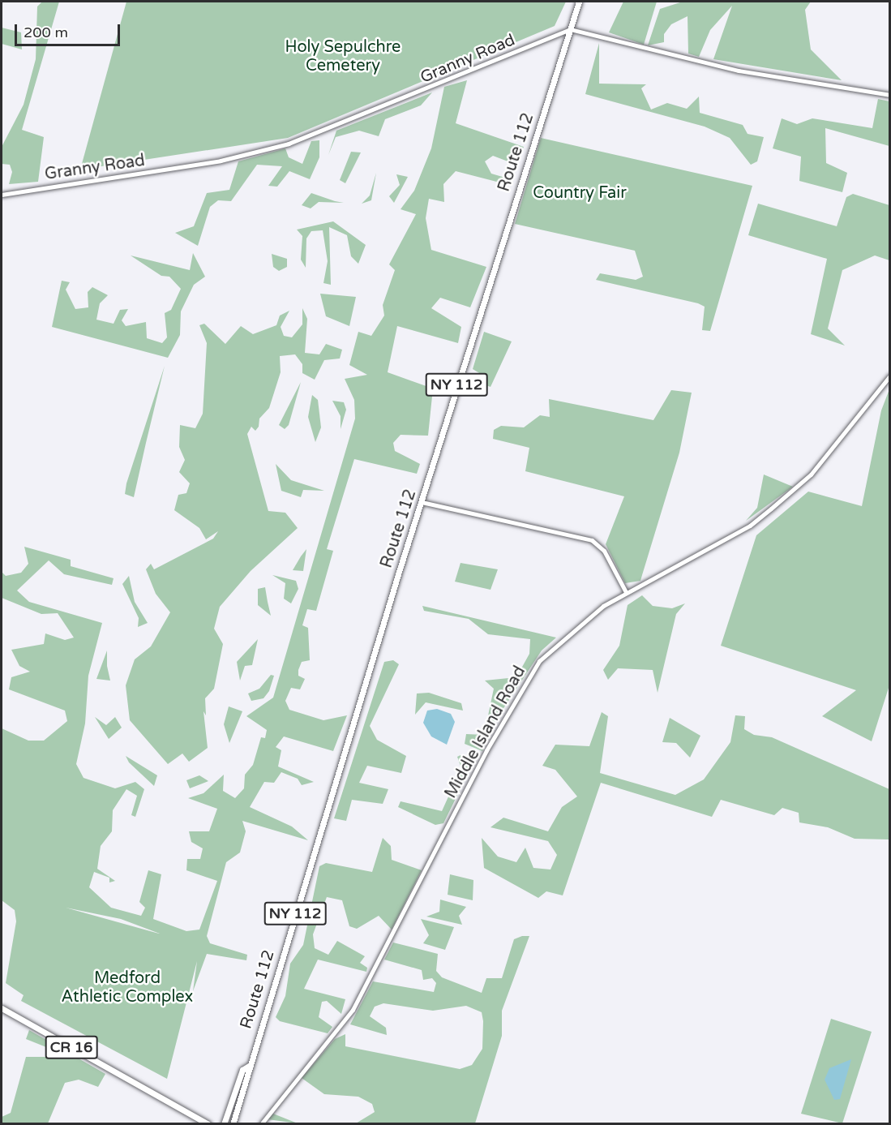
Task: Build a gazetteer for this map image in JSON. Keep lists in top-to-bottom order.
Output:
{
  "streets": {
    "main road": ["Route 112", "NY 112", "CR 16"],
    "street": ["Granny Road", "Middle Island Road"]
  },
  "crossings": [
    ["Granny Road", "Route 112"]
  ],
  "parks": ["Holy Sepulchre Cemetery", "Country Fair", "Medford Athletic Complex"],
  "scale_bar": "200 m"
}
